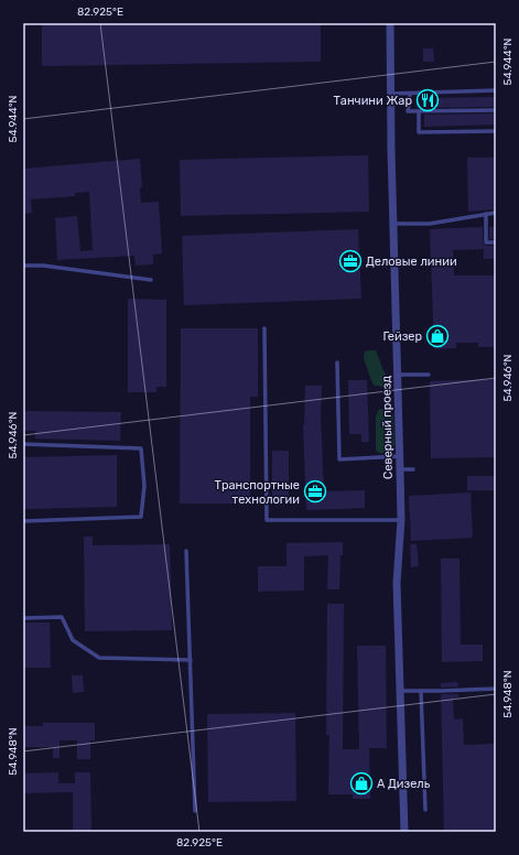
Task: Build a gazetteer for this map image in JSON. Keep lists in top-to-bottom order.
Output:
{
  "streets": {
    "street": ["Северный проезд"]
  },
  "places": {
    "restaurant": ["Танчини Жар"],
    "office": ["Деловые линии", "Транспортные технологии"],
    "shop": ["Гейзер", "А Дизель"]
  },
  "coordinates": [
    "82.925°E",
    "54.944°N",
    "54.946°N",
    "54.948°N"
  ]
}
